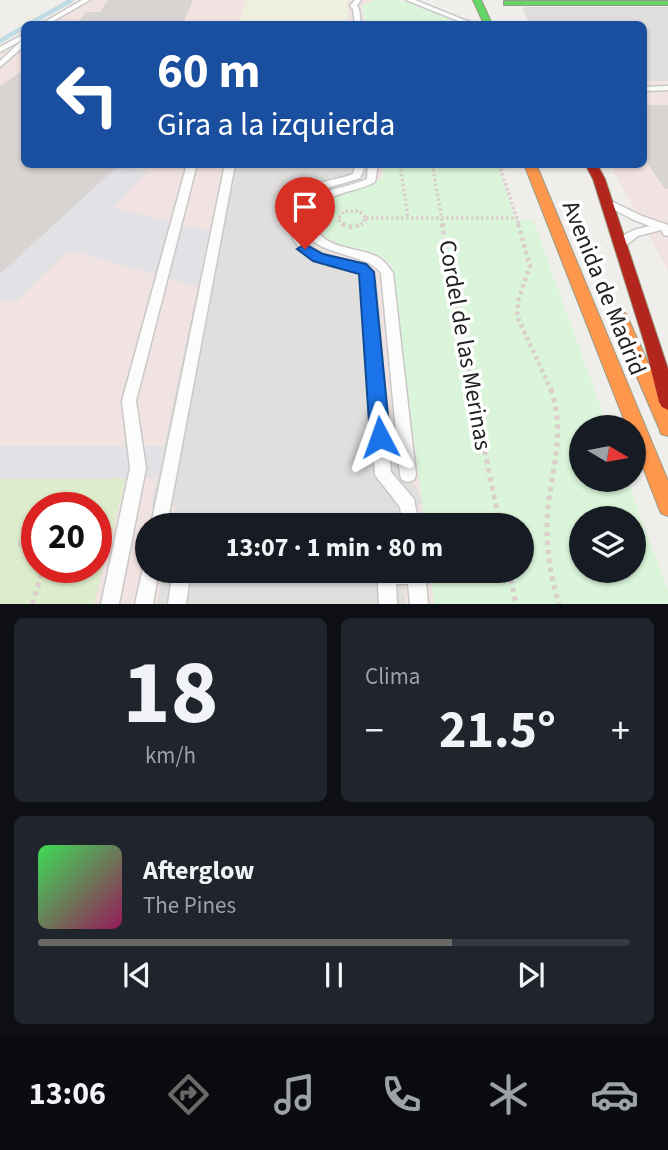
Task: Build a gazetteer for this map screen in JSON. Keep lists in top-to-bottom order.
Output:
{
  "streets": {
    "main road": ["Avenida de Madrid"],
    "path": ["Cordel de las Merinas"]
  },
  "north": "right",
  "page": {
    "turn": ["60 m", "Gira a la izquierda"],
    "limit": "20",
    "trip": "13:07 · 1 min · 80 m",
    "tile": [
      ["18", "km/h"],
      "Clima"
    ],
    "heat": ["−", "21.5°", "+"],
    "song": ["Afterglow", "The Pines"],
    "tabs": "13:06"
  }
}
